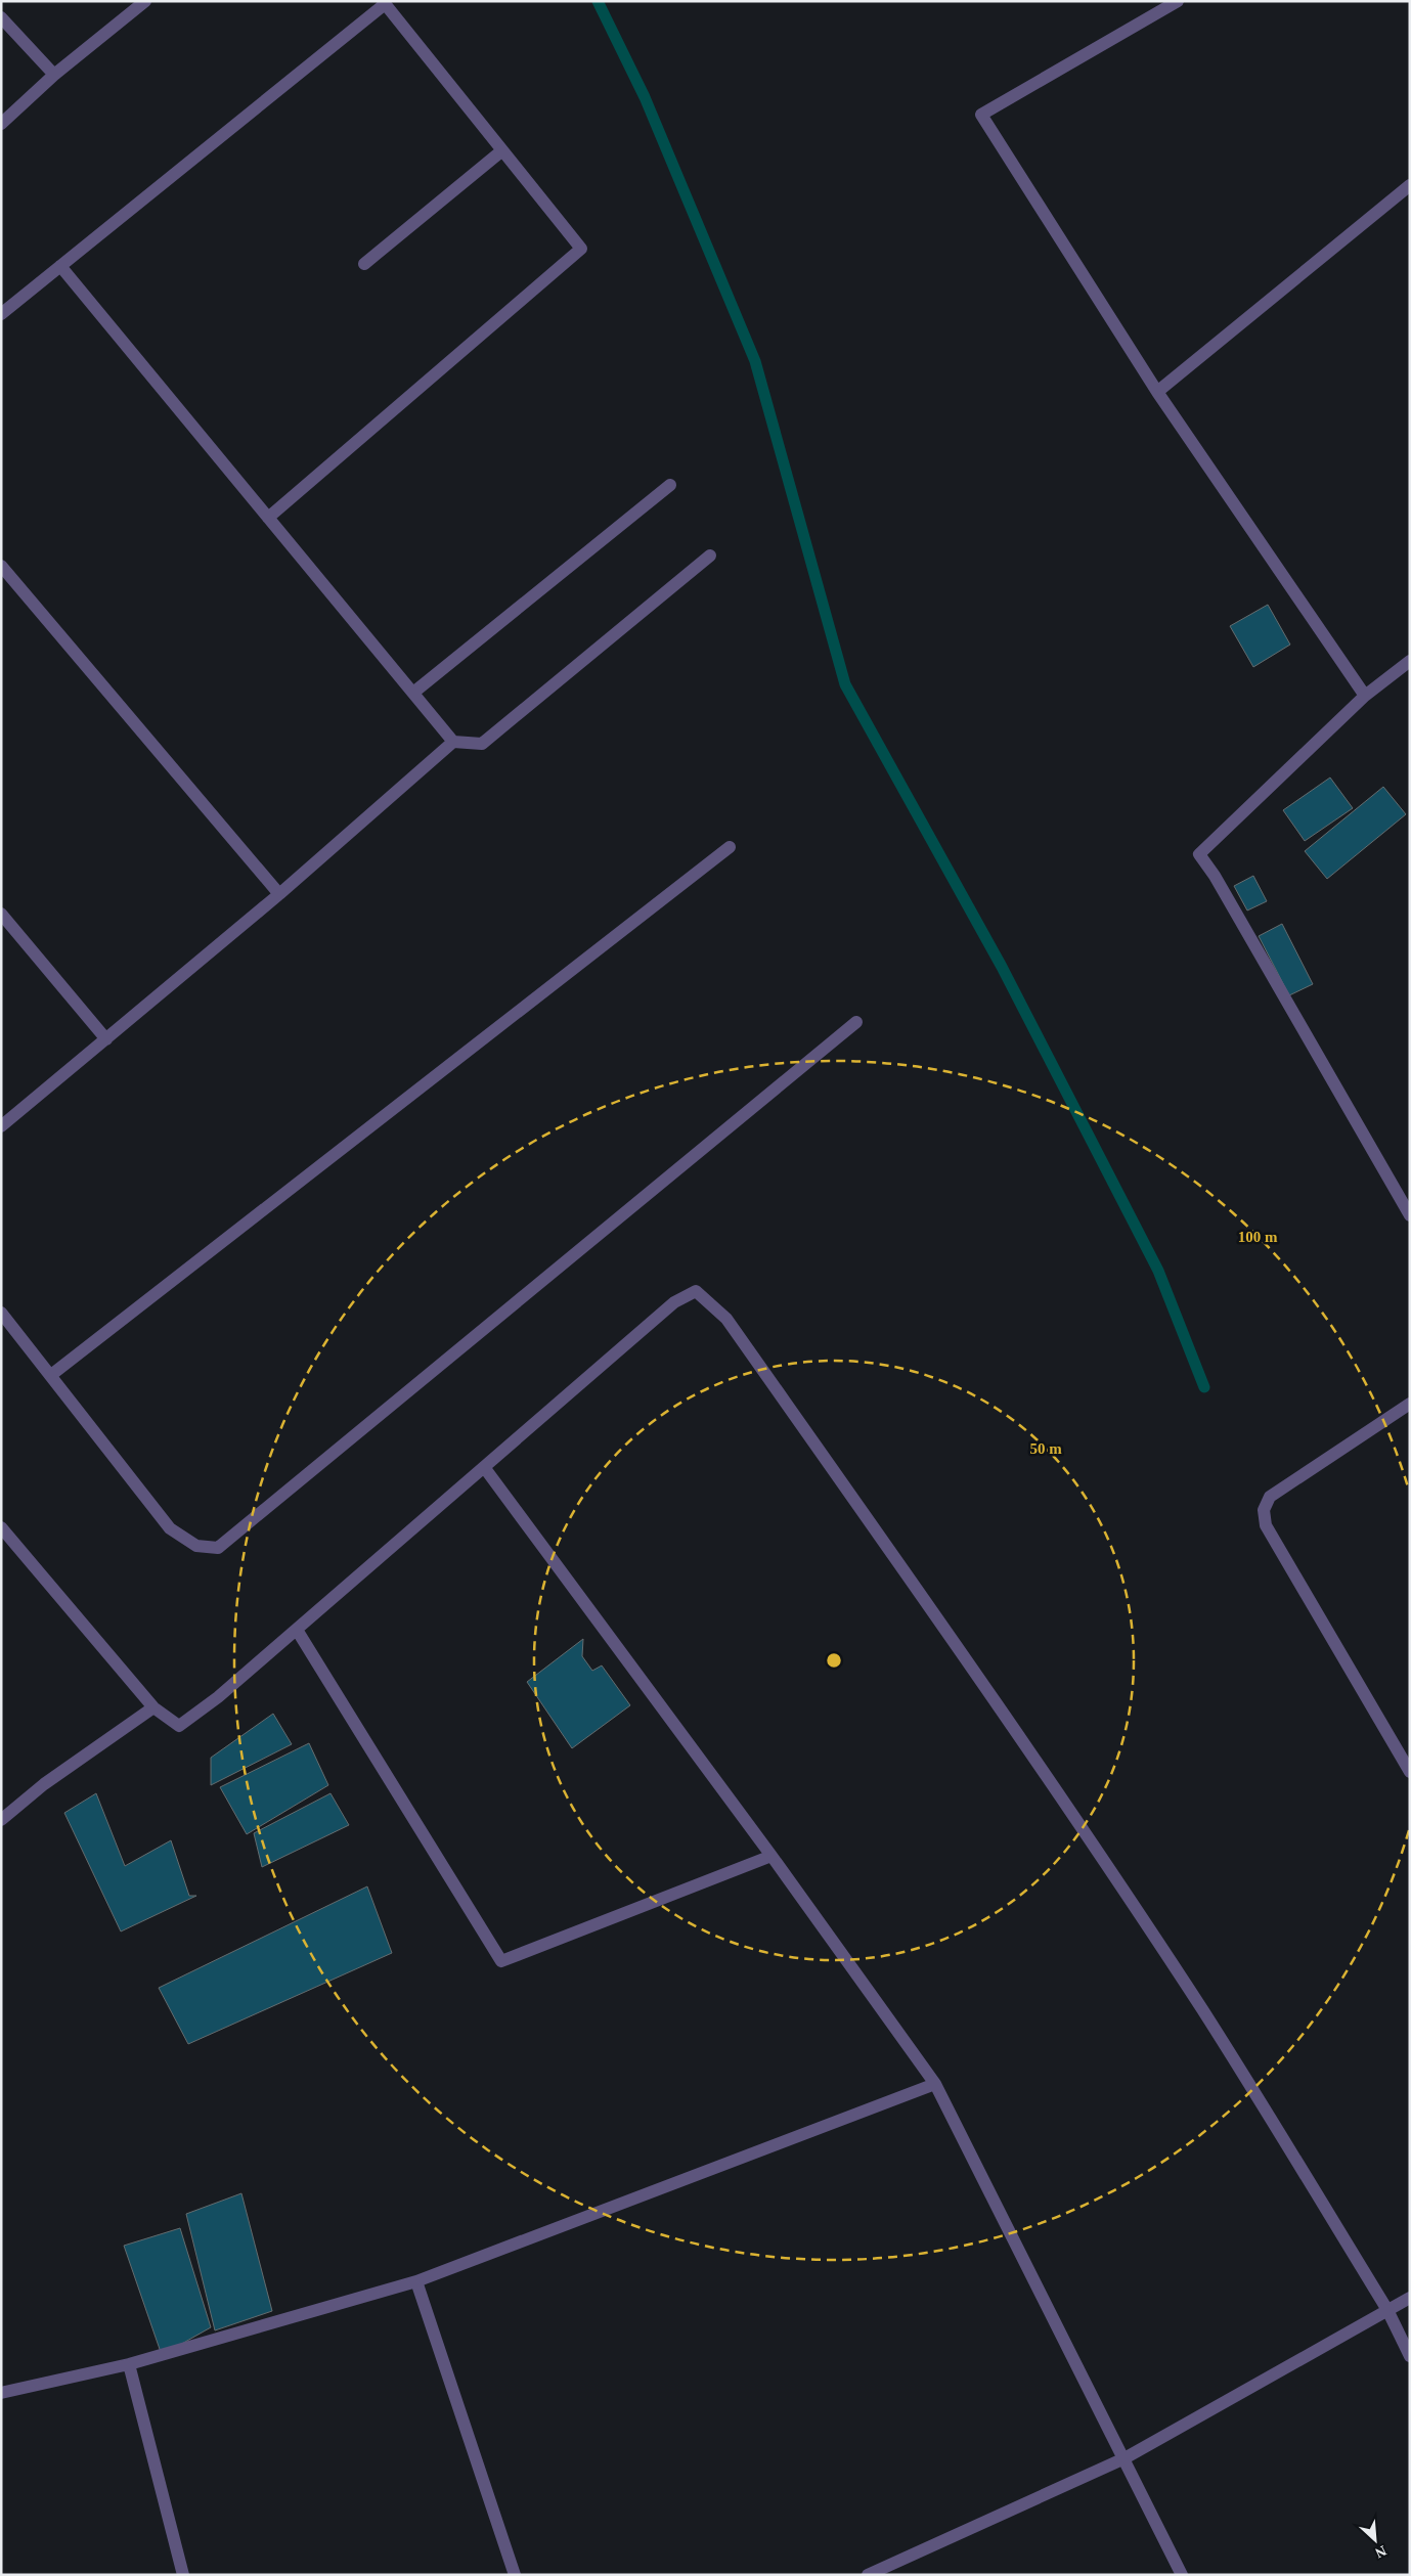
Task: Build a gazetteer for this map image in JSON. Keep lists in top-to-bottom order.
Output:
{
  "north": "bottom right",
  "rings": ["100 m", "50 m"]
}
